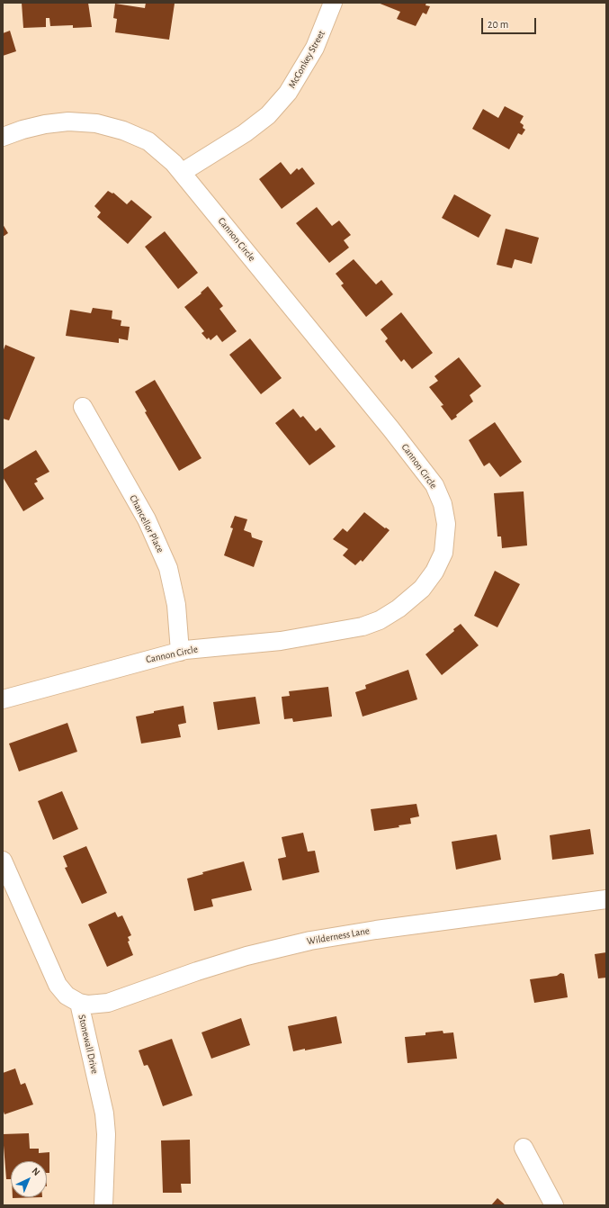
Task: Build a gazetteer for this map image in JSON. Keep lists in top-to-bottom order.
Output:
{
  "streets": {
    "street": [
      "McConkey Street",
      "Cannon Circle",
      "Chancellor Place",
      "Wilderness Lane",
      "Stonewall Drive"
    ]
  },
  "crossings": [
    ["McConkey Street", "Cannon Circle"],
    ["Cannon Circle", "Chancellor Place"],
    ["Wilderness Lane", "Stonewall Drive"]
  ],
  "scale_bar": "20 m",
  "north": "top right"
}
